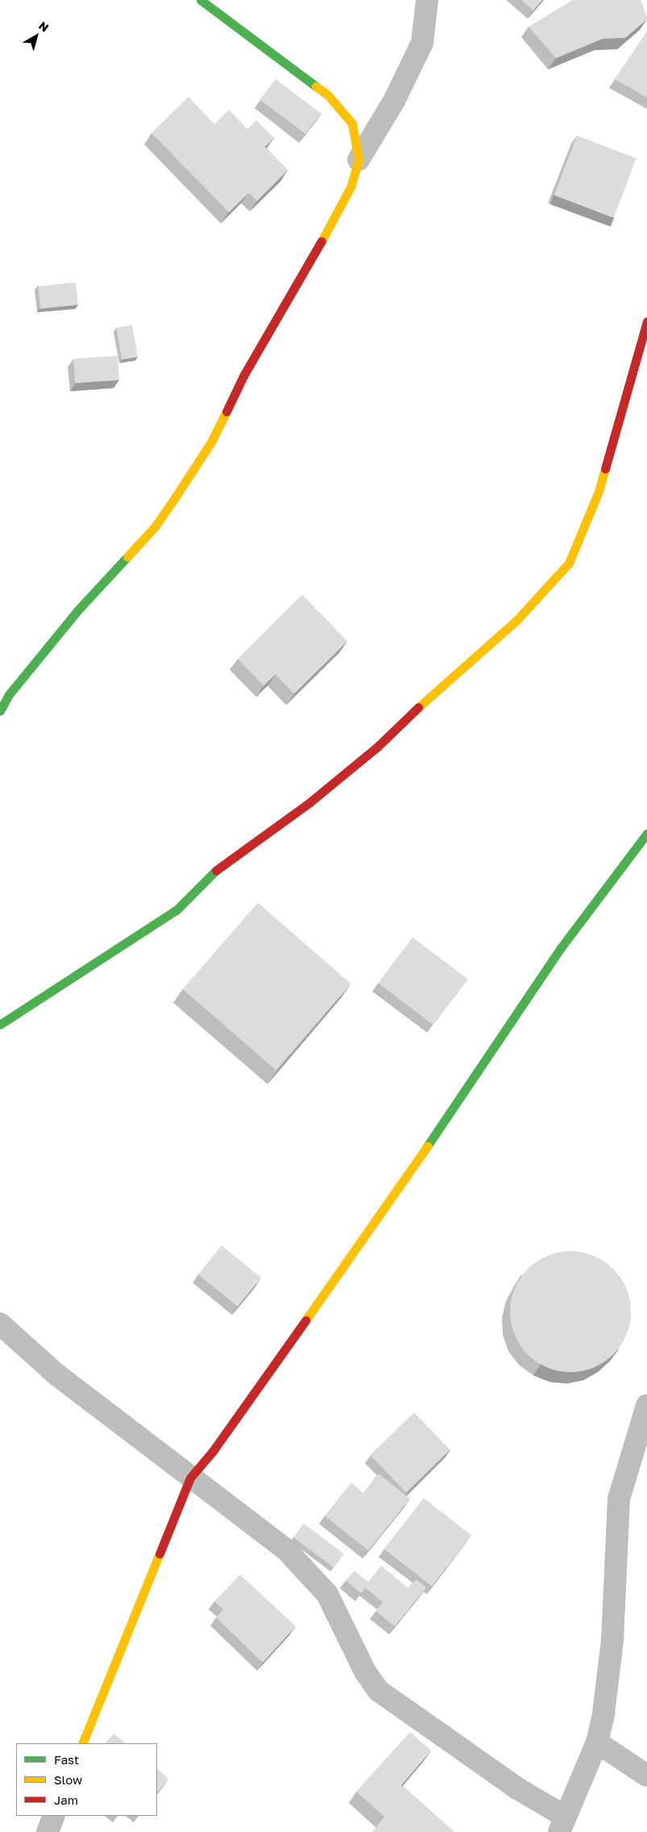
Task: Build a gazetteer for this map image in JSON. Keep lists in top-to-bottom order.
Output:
{
  "legend": ["Fast", "Slow", "Jam"],
  "north": "top right"
}
